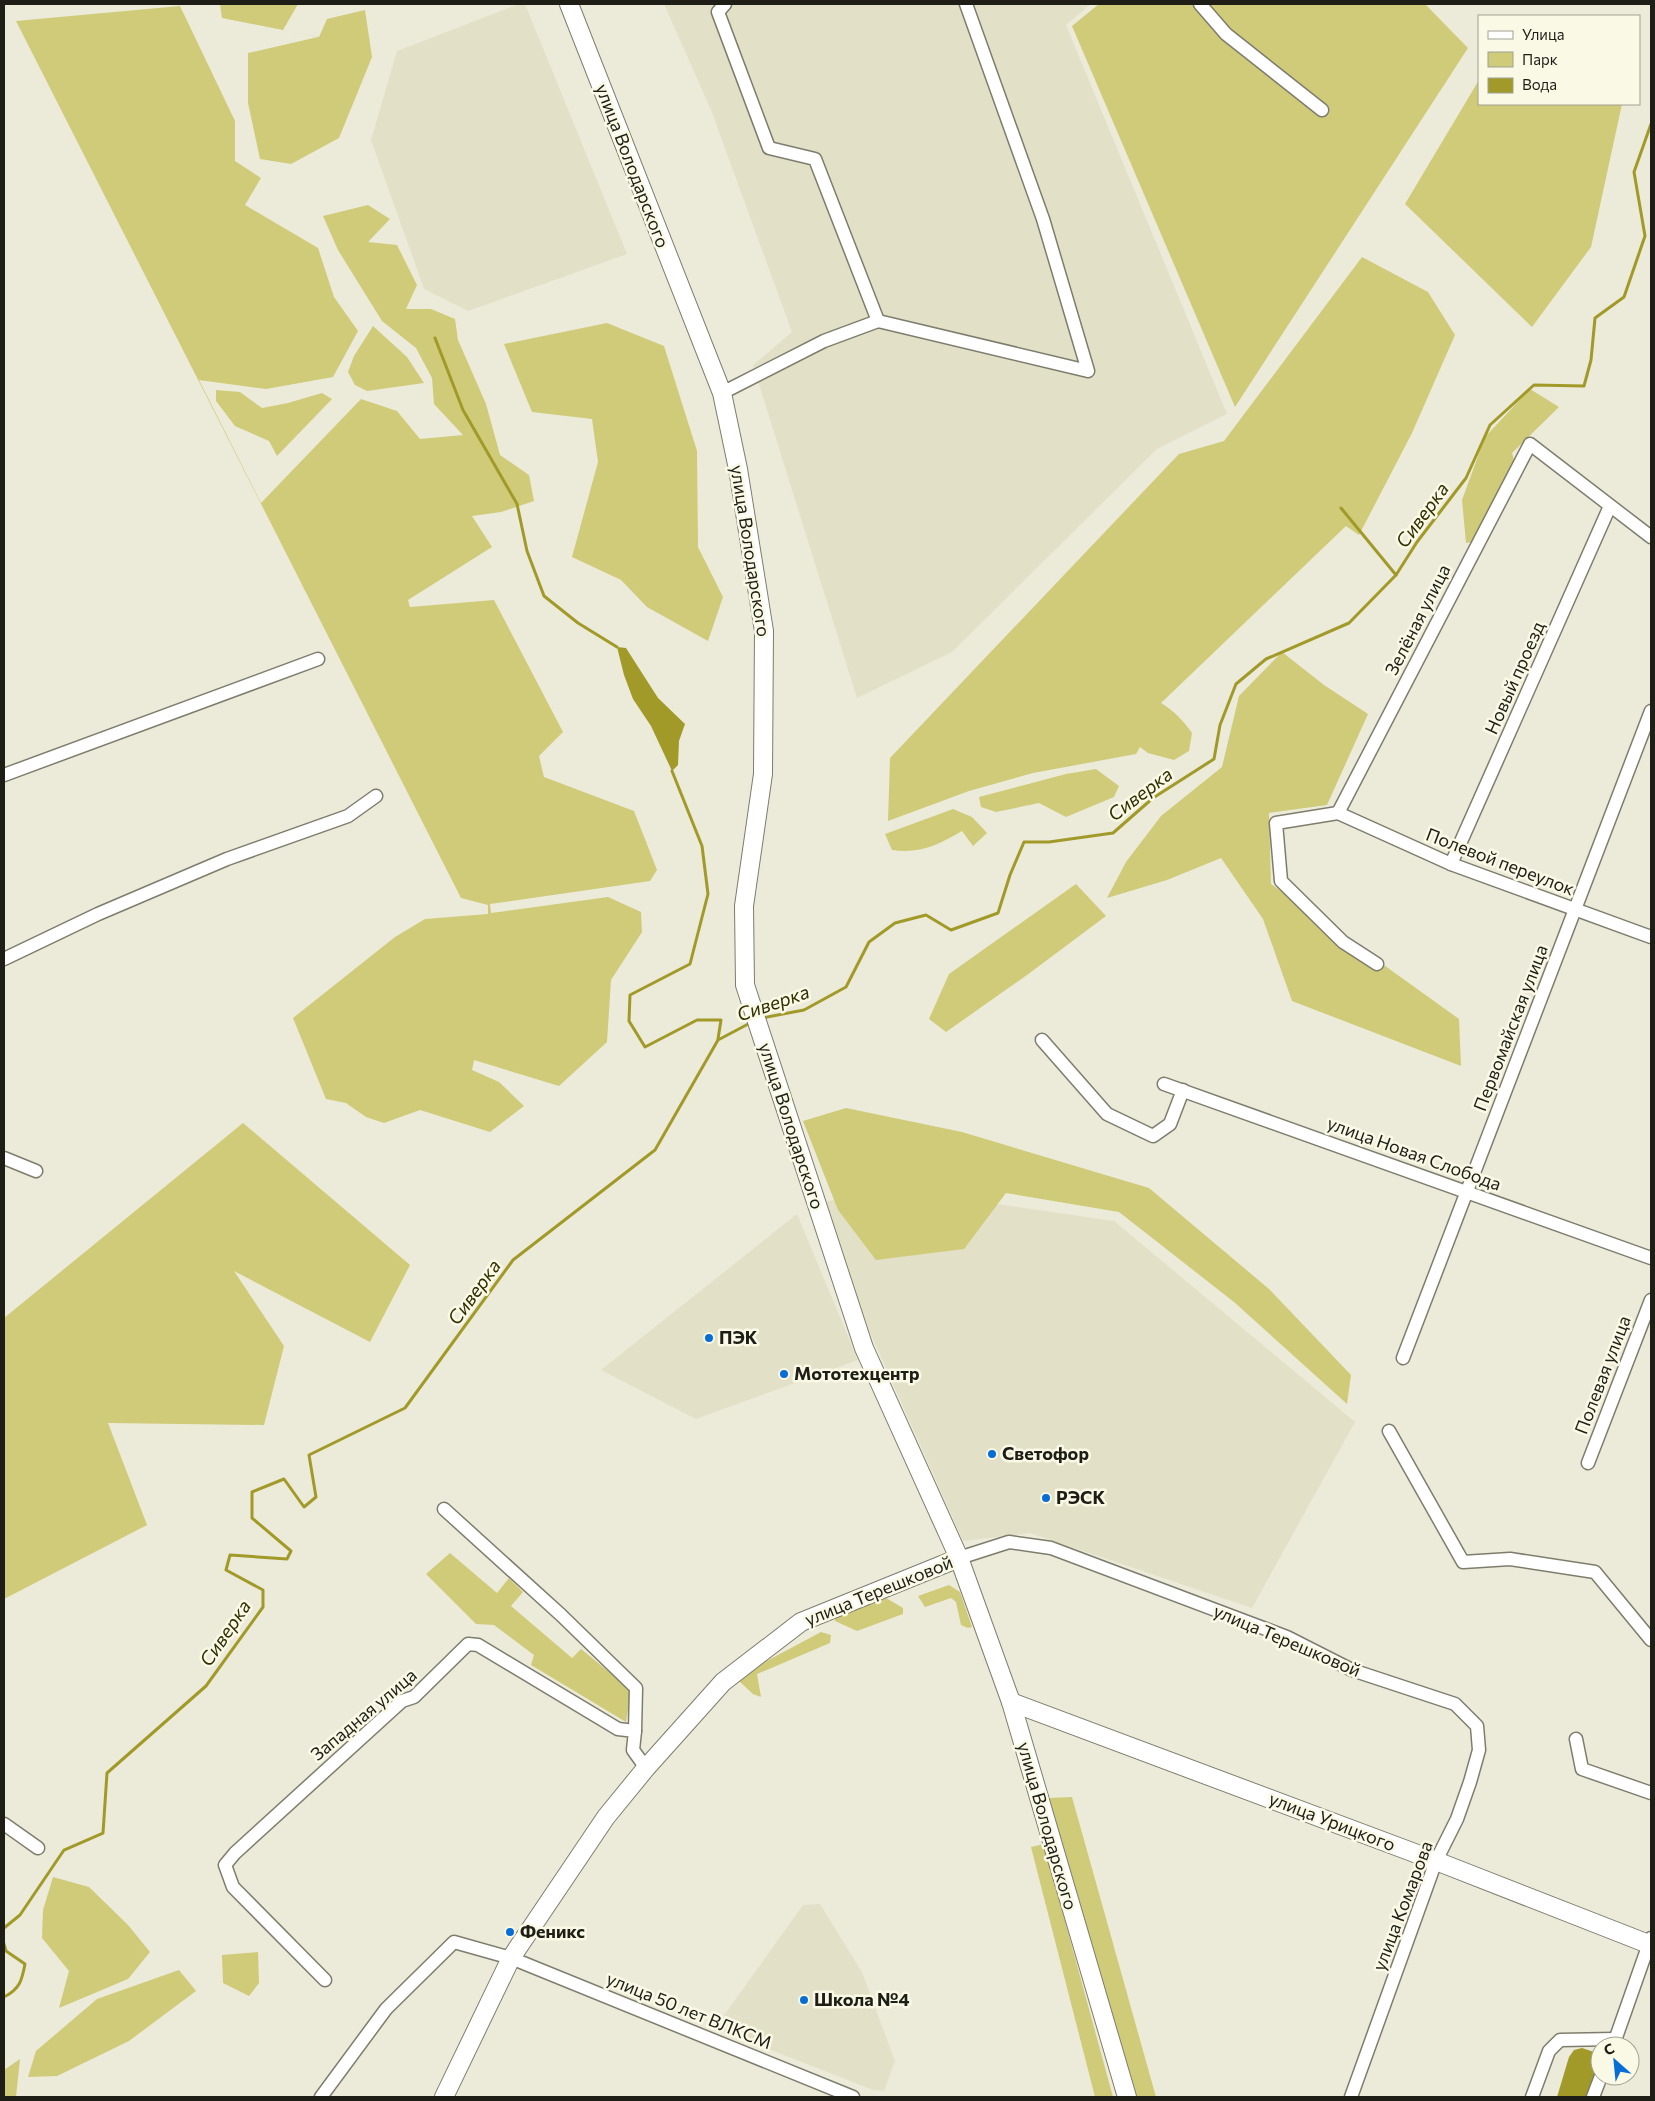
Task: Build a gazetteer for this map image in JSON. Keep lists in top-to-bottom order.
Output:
{
  "streets": {
    "main road": ["улица Володарского", "улица Терешковой", "улица Урицкого"],
    "street": [
      "Зелёная улица",
      "Новый проезд",
      "Полевой переулок",
      "Первомайская улица",
      "улица Новая Слобода",
      "Полевая улица",
      "Западная улица",
      "улица Комарова",
      "улица 50 лет ВЛКСМ"
    ]
  },
  "crossings": [
    ["улица Володарского", "улица Терешковой"],
    ["улица Володарского", "улица Урицкого"],
    ["Зелёная улица", "Новый проезд"],
    ["Зелёная улица", "Полевой переулок"],
    ["Новый проезд", "Полевой переулок"],
    ["Полевой переулок", "Первомайская улица"],
    ["Первомайская улица", "улица Новая Слобода"],
    ["улица Терешковой", "улица Комарова"],
    ["улица Терешковой", "улица 50 лет ВЛКСМ"],
    ["улица Урицкого", "улица Комарова"]
  ],
  "water": ["Сиверка"],
  "places": [
    "ПЭК",
    "Мототехцентр",
    "Светофор",
    "РЭСК",
    "Феникс",
    "Школа №4"
  ],
  "legend": ["Улица", "Парк", "Вода"],
  "north": "top left"
}
